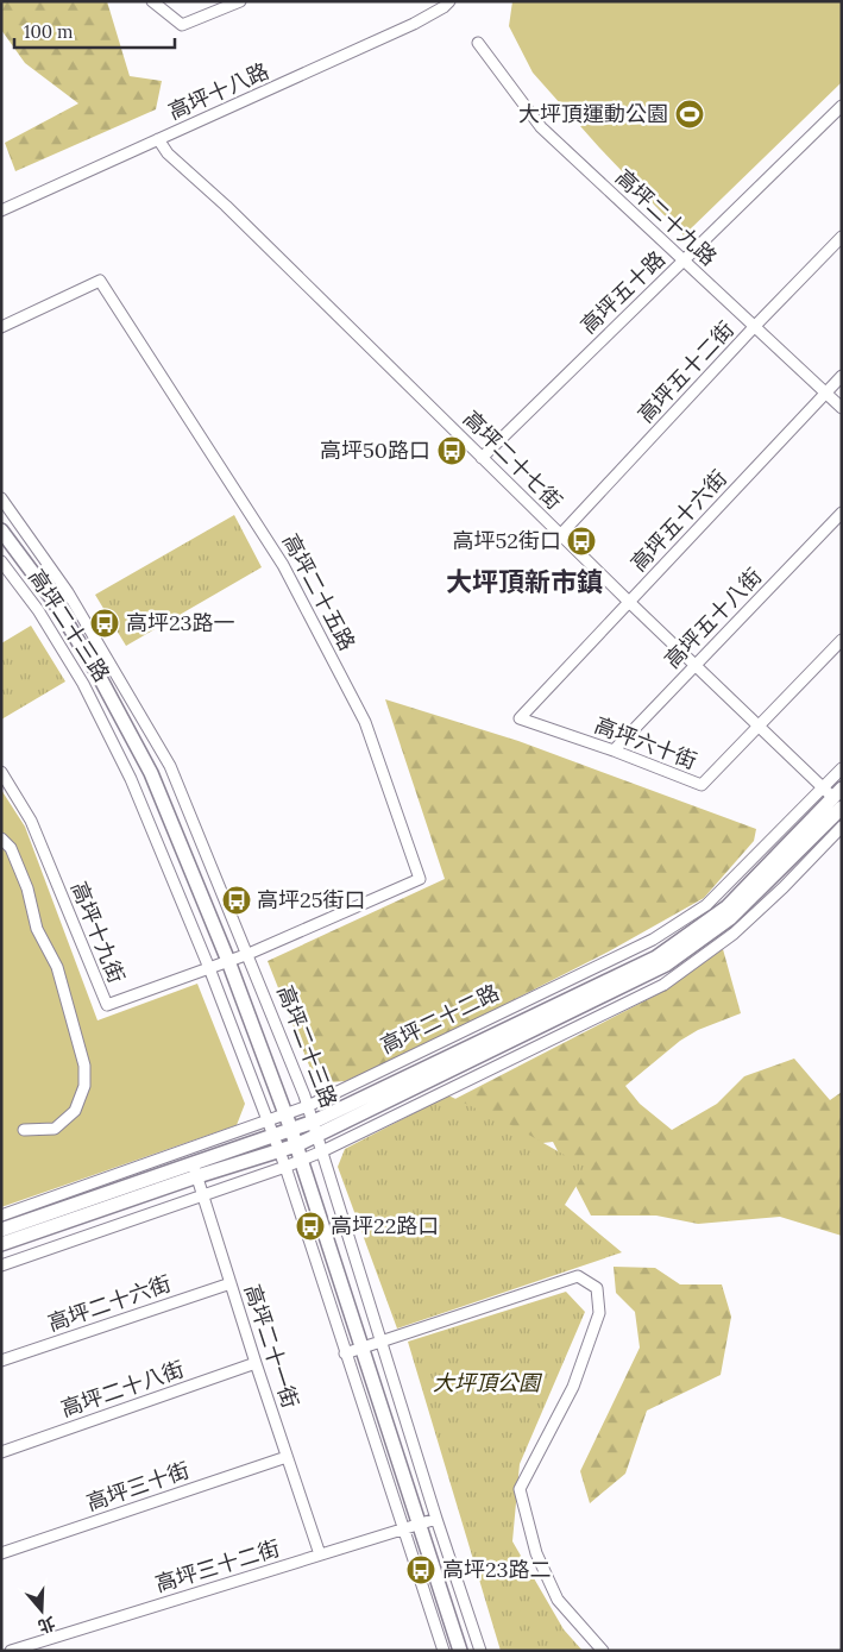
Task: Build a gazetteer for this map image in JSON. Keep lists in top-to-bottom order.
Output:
{
  "streets": {
    "street": [
      "高坪十八路",
      "高坪二十九路",
      "高坪五十路",
      "高坪五十二街",
      "高坪二十七街",
      "高坪五十六街",
      "高坪二十五路",
      "高坪五十八街",
      "高坪二十三路",
      "高坪六十街",
      "高坪十九街",
      "高坪二十二路",
      "高坪二十六街",
      "高坪二十一街",
      "高坪二十八街",
      "高坪三十街",
      "高坪三十二街"
    ]
  },
  "crossings": [
    ["高坪十八路", "高坪二十七街"],
    ["高坪二十九路", "高坪五十路"],
    ["高坪二十九路", "高坪五十二街"],
    ["高坪二十九路", "高坪五十六街"],
    ["高坪五十路", "高坪二十七街"],
    ["高坪五十二街", "高坪二十七街"],
    ["高坪二十七街", "高坪五十六街"],
    ["高坪二十七街", "高坪五十八街"],
    ["高坪二十七街", "高坪六十街"],
    ["高坪二十七街", "高坪二十二路"],
    ["高坪五十六街", "高坪六十街"],
    ["高坪二十五路", "高坪二十三路"],
    ["高坪二十五路", "高坪十九街"],
    ["高坪五十八街", "高坪六十街"],
    ["高坪二十三路", "高坪十九街"],
    ["高坪二十三路", "高坪二十二路"],
    ["高坪二十三路", "高坪三十二街"],
    ["高坪二十二路", "高坪二十一街"],
    ["高坪二十六街", "高坪二十一街"],
    ["高坪二十一街", "高坪二十八街"],
    ["高坪二十一街", "高坪三十街"],
    ["高坪二十一街", "高坪三十二街"]
  ],
  "districts": ["大坪頂新市鎮"],
  "parks": ["大坪頂公園"],
  "places": {
    "sports": ["大坪頂運動公園"],
    "bus stop": [
      "高坪50路口",
      "高坪52街口",
      "高坪23路一",
      "高坪25街口",
      "高坪22路口",
      "高坪23路二"
    ]
  },
  "scale_bar": "100 m",
  "north": "bottom"
}
